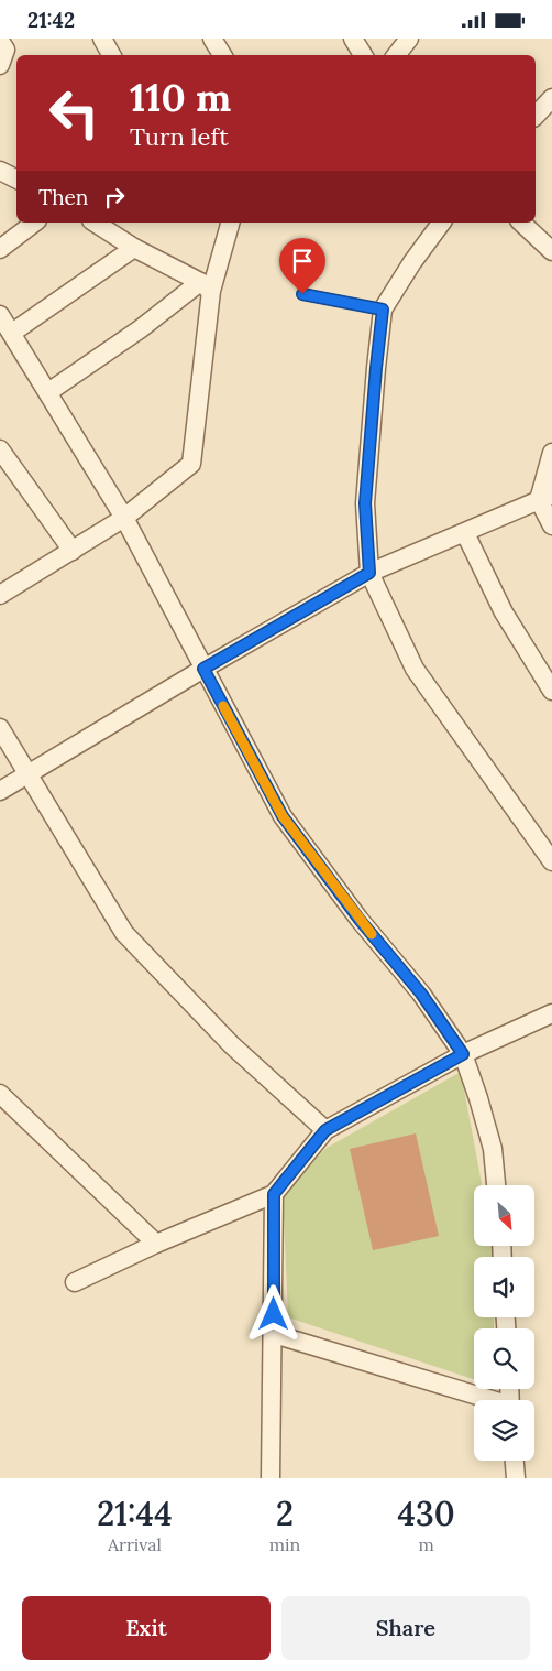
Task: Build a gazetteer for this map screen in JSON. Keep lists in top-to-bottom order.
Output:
{
  "north": "bottom right",
  "page": {
    "status": "21:42",
    "turn": ["110 m", "Turn left"],
    "then": "Then",
    "eta": [
      "21:44",
      "Arrival",
      "2",
      "min",
      "430",
      "m"
    ],
    "buttons": ["Exit", "Share"]
  }
}
